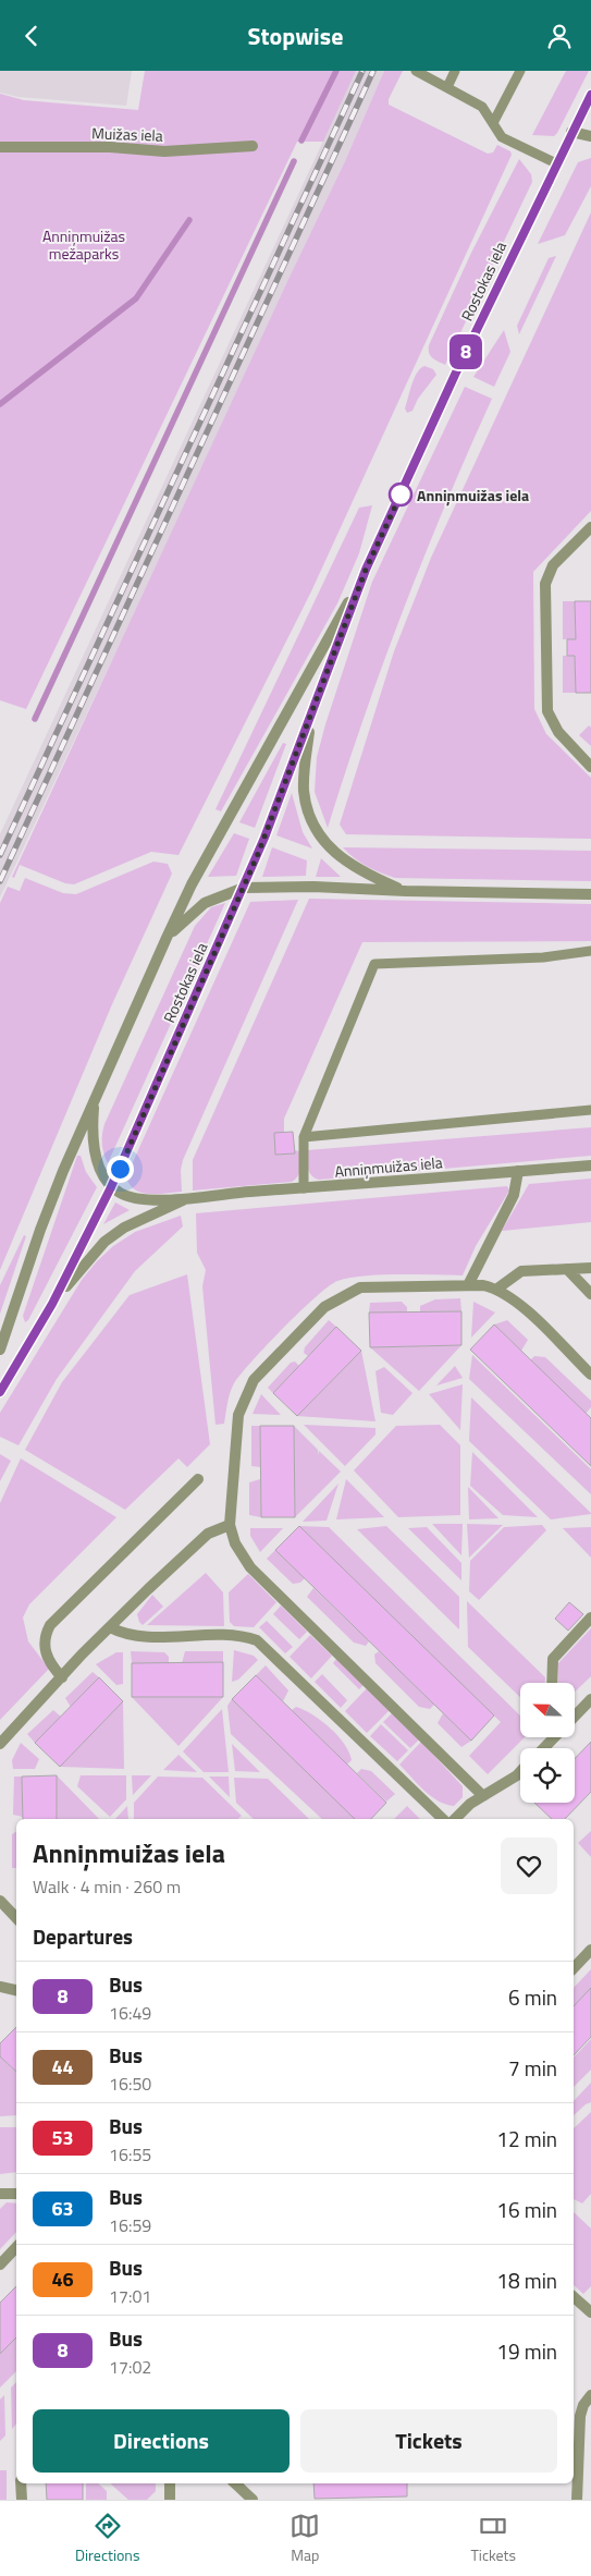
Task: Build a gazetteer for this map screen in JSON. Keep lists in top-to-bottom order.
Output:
{
  "streets": {
    "street": ["Muižas iela", "Rostokas iela", "Anniņmuižas iela"]
  },
  "crossings": [
    ["Rostokas iela", "Anniņmuižas iela"]
  ],
  "parks": ["Anniņmuižas mežaparks"],
  "places": ["Anniņmuižas iela"],
  "lines": ["bus line 8"],
  "north": "left",
  "page": {
    "header": "Stopwise",
    "on_map": "8",
    "heading": [
      ["Anniņmuižas iela", "Walk · 4 min · 260 m"],
      "Departures"
    ],
    "list": [
      {
        "mark": "8",
        "name": "Bus",
        "note": "16:49",
        "value": "6 min"
      },
      {
        "mark": "44",
        "name": "Bus",
        "note": "16:50",
        "value": "7 min"
      },
      {
        "mark": "53",
        "name": "Bus",
        "note": "16:55",
        "value": "12 min"
      },
      {
        "mark": "63",
        "name": "Bus",
        "note": "16:59",
        "value": "16 min"
      },
      {
        "mark": "46",
        "name": "Bus",
        "note": "17:01",
        "value": "18 min"
      },
      {
        "mark": "8",
        "name": "Bus",
        "note": "17:02",
        "value": "19 min"
      }
    ],
    "buttons": ["Directions", "Tickets"],
    "tabs": ["Directions", "Map", "Tickets"]
  }
}
